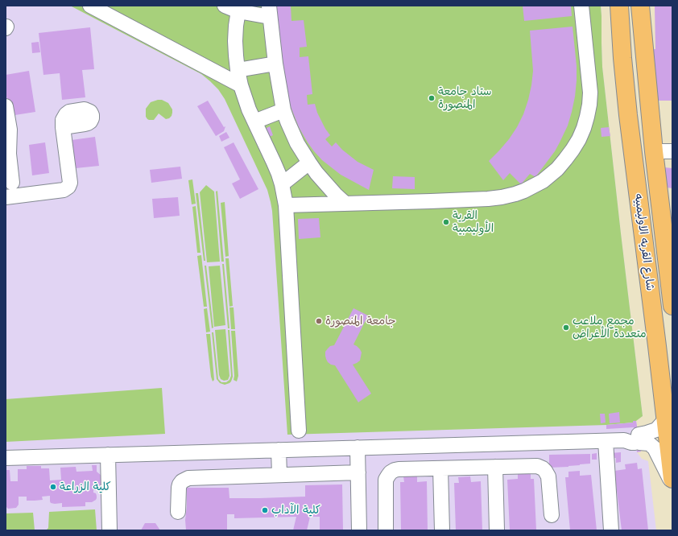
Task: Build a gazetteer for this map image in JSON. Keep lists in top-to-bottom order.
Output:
{
  "streets": {
    "main road": ["شارع القريه الاوليمبيه"]
  },
  "places": [
    "ستاد جامعة المنصورة",
    "القرية الأوليمبية",
    "جامعة المنصورة",
    "مجمع ملاعب متعددة الأغراض",
    "كلية الزراعة",
    "كلية الآداب"
  ]
}
